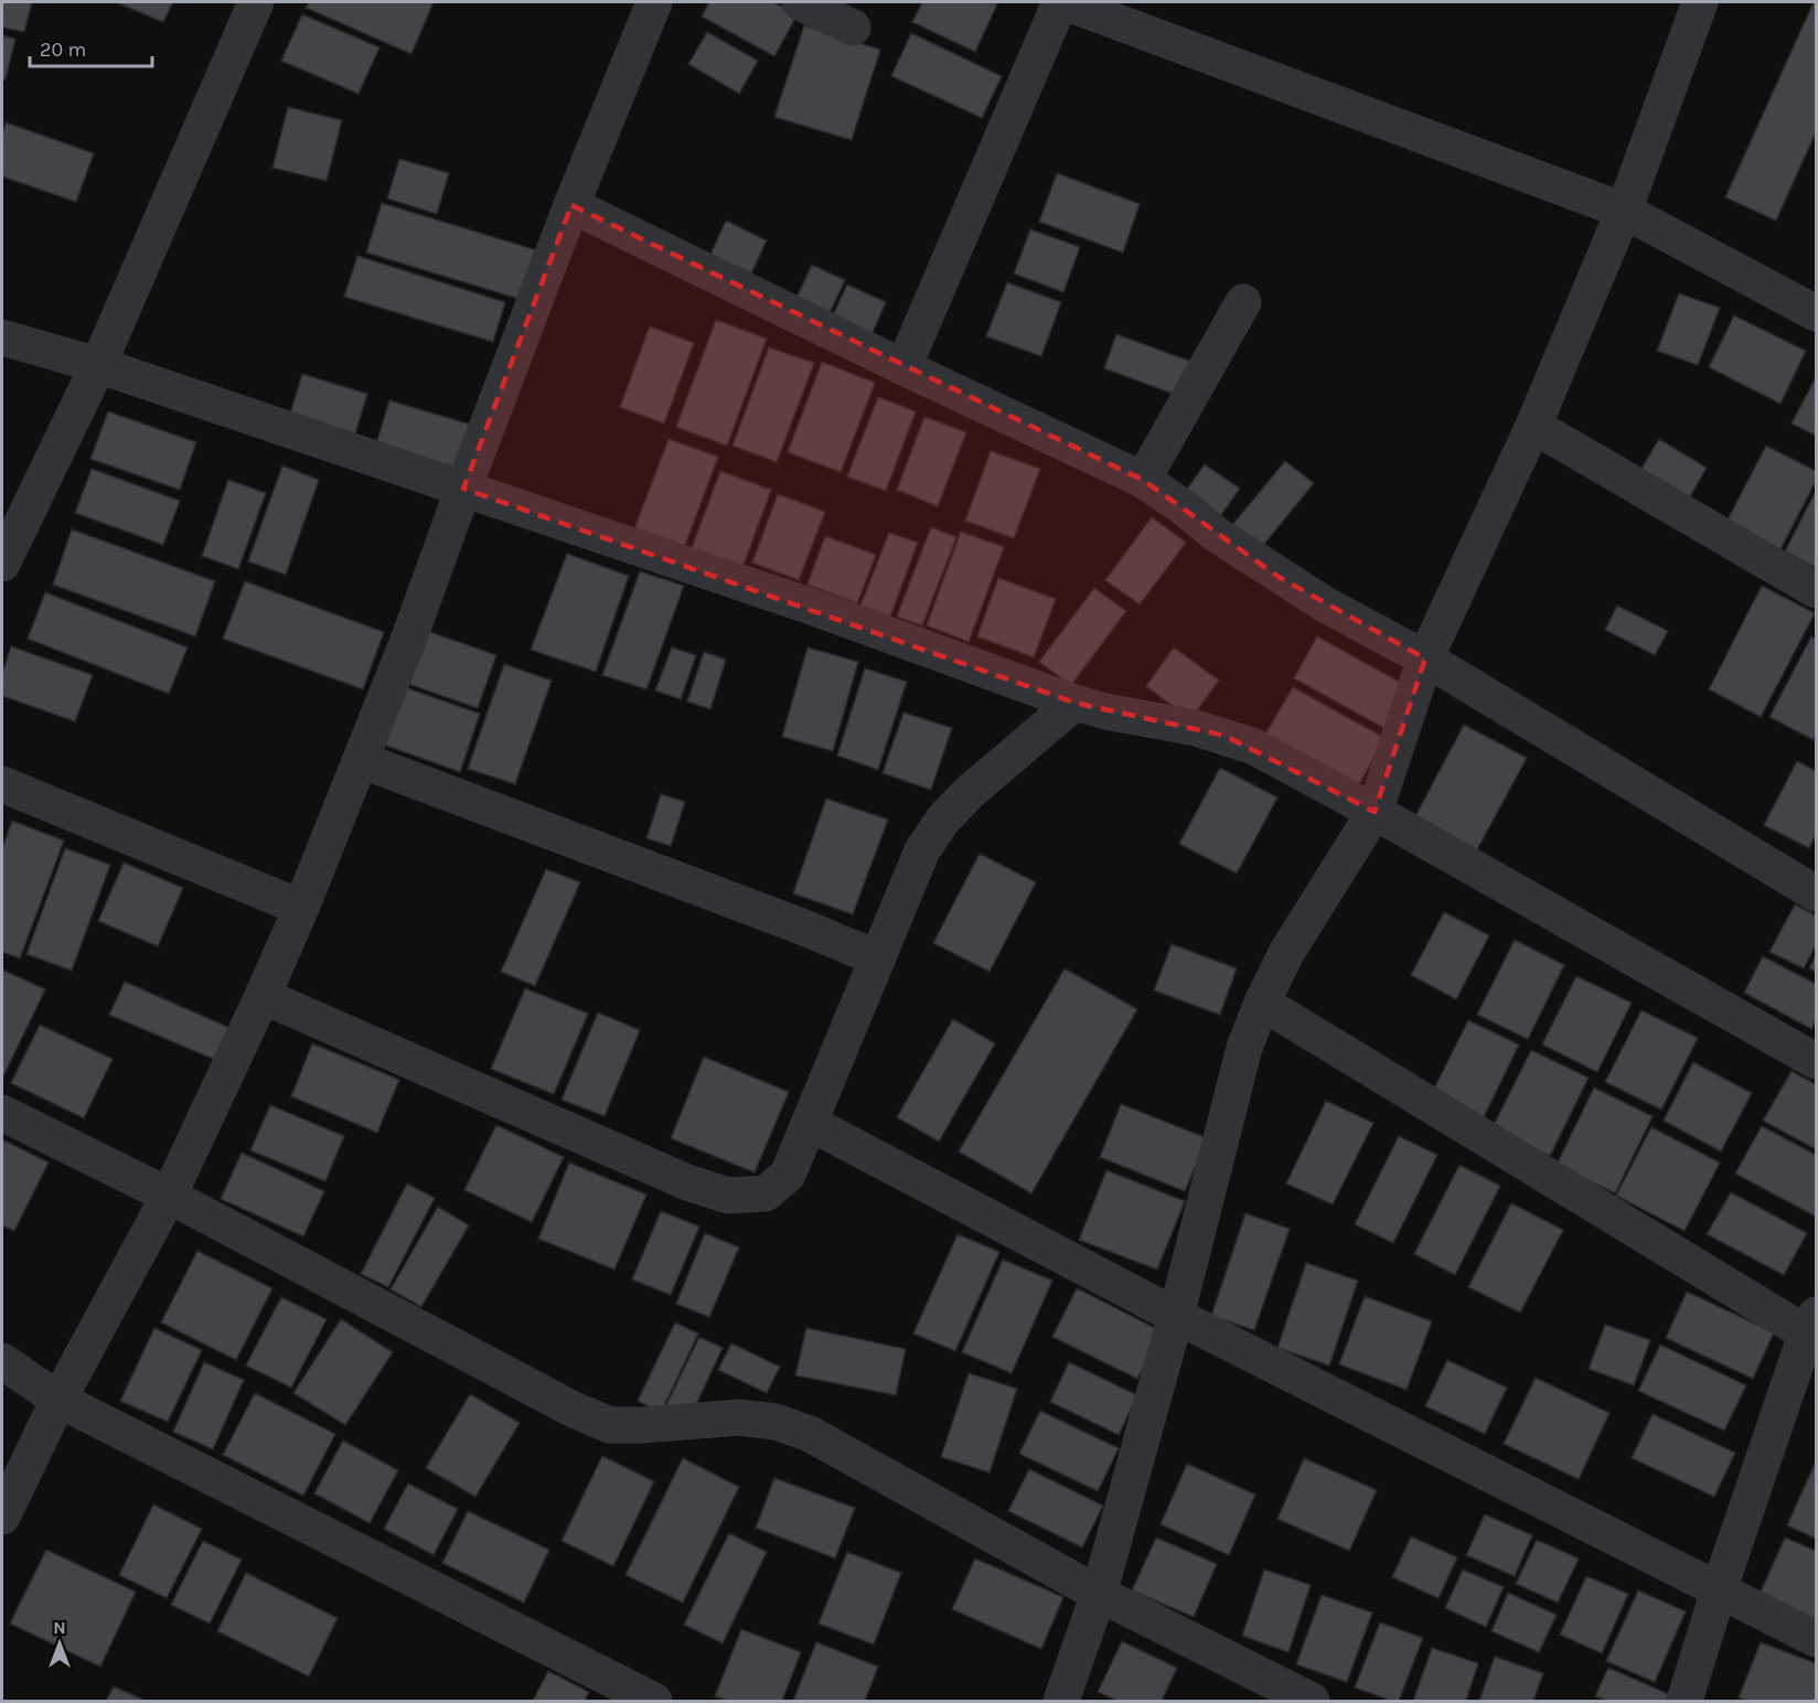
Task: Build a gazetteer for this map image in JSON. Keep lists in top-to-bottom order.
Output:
{
  "scale_bar": "20 m",
  "north": "top"
}
